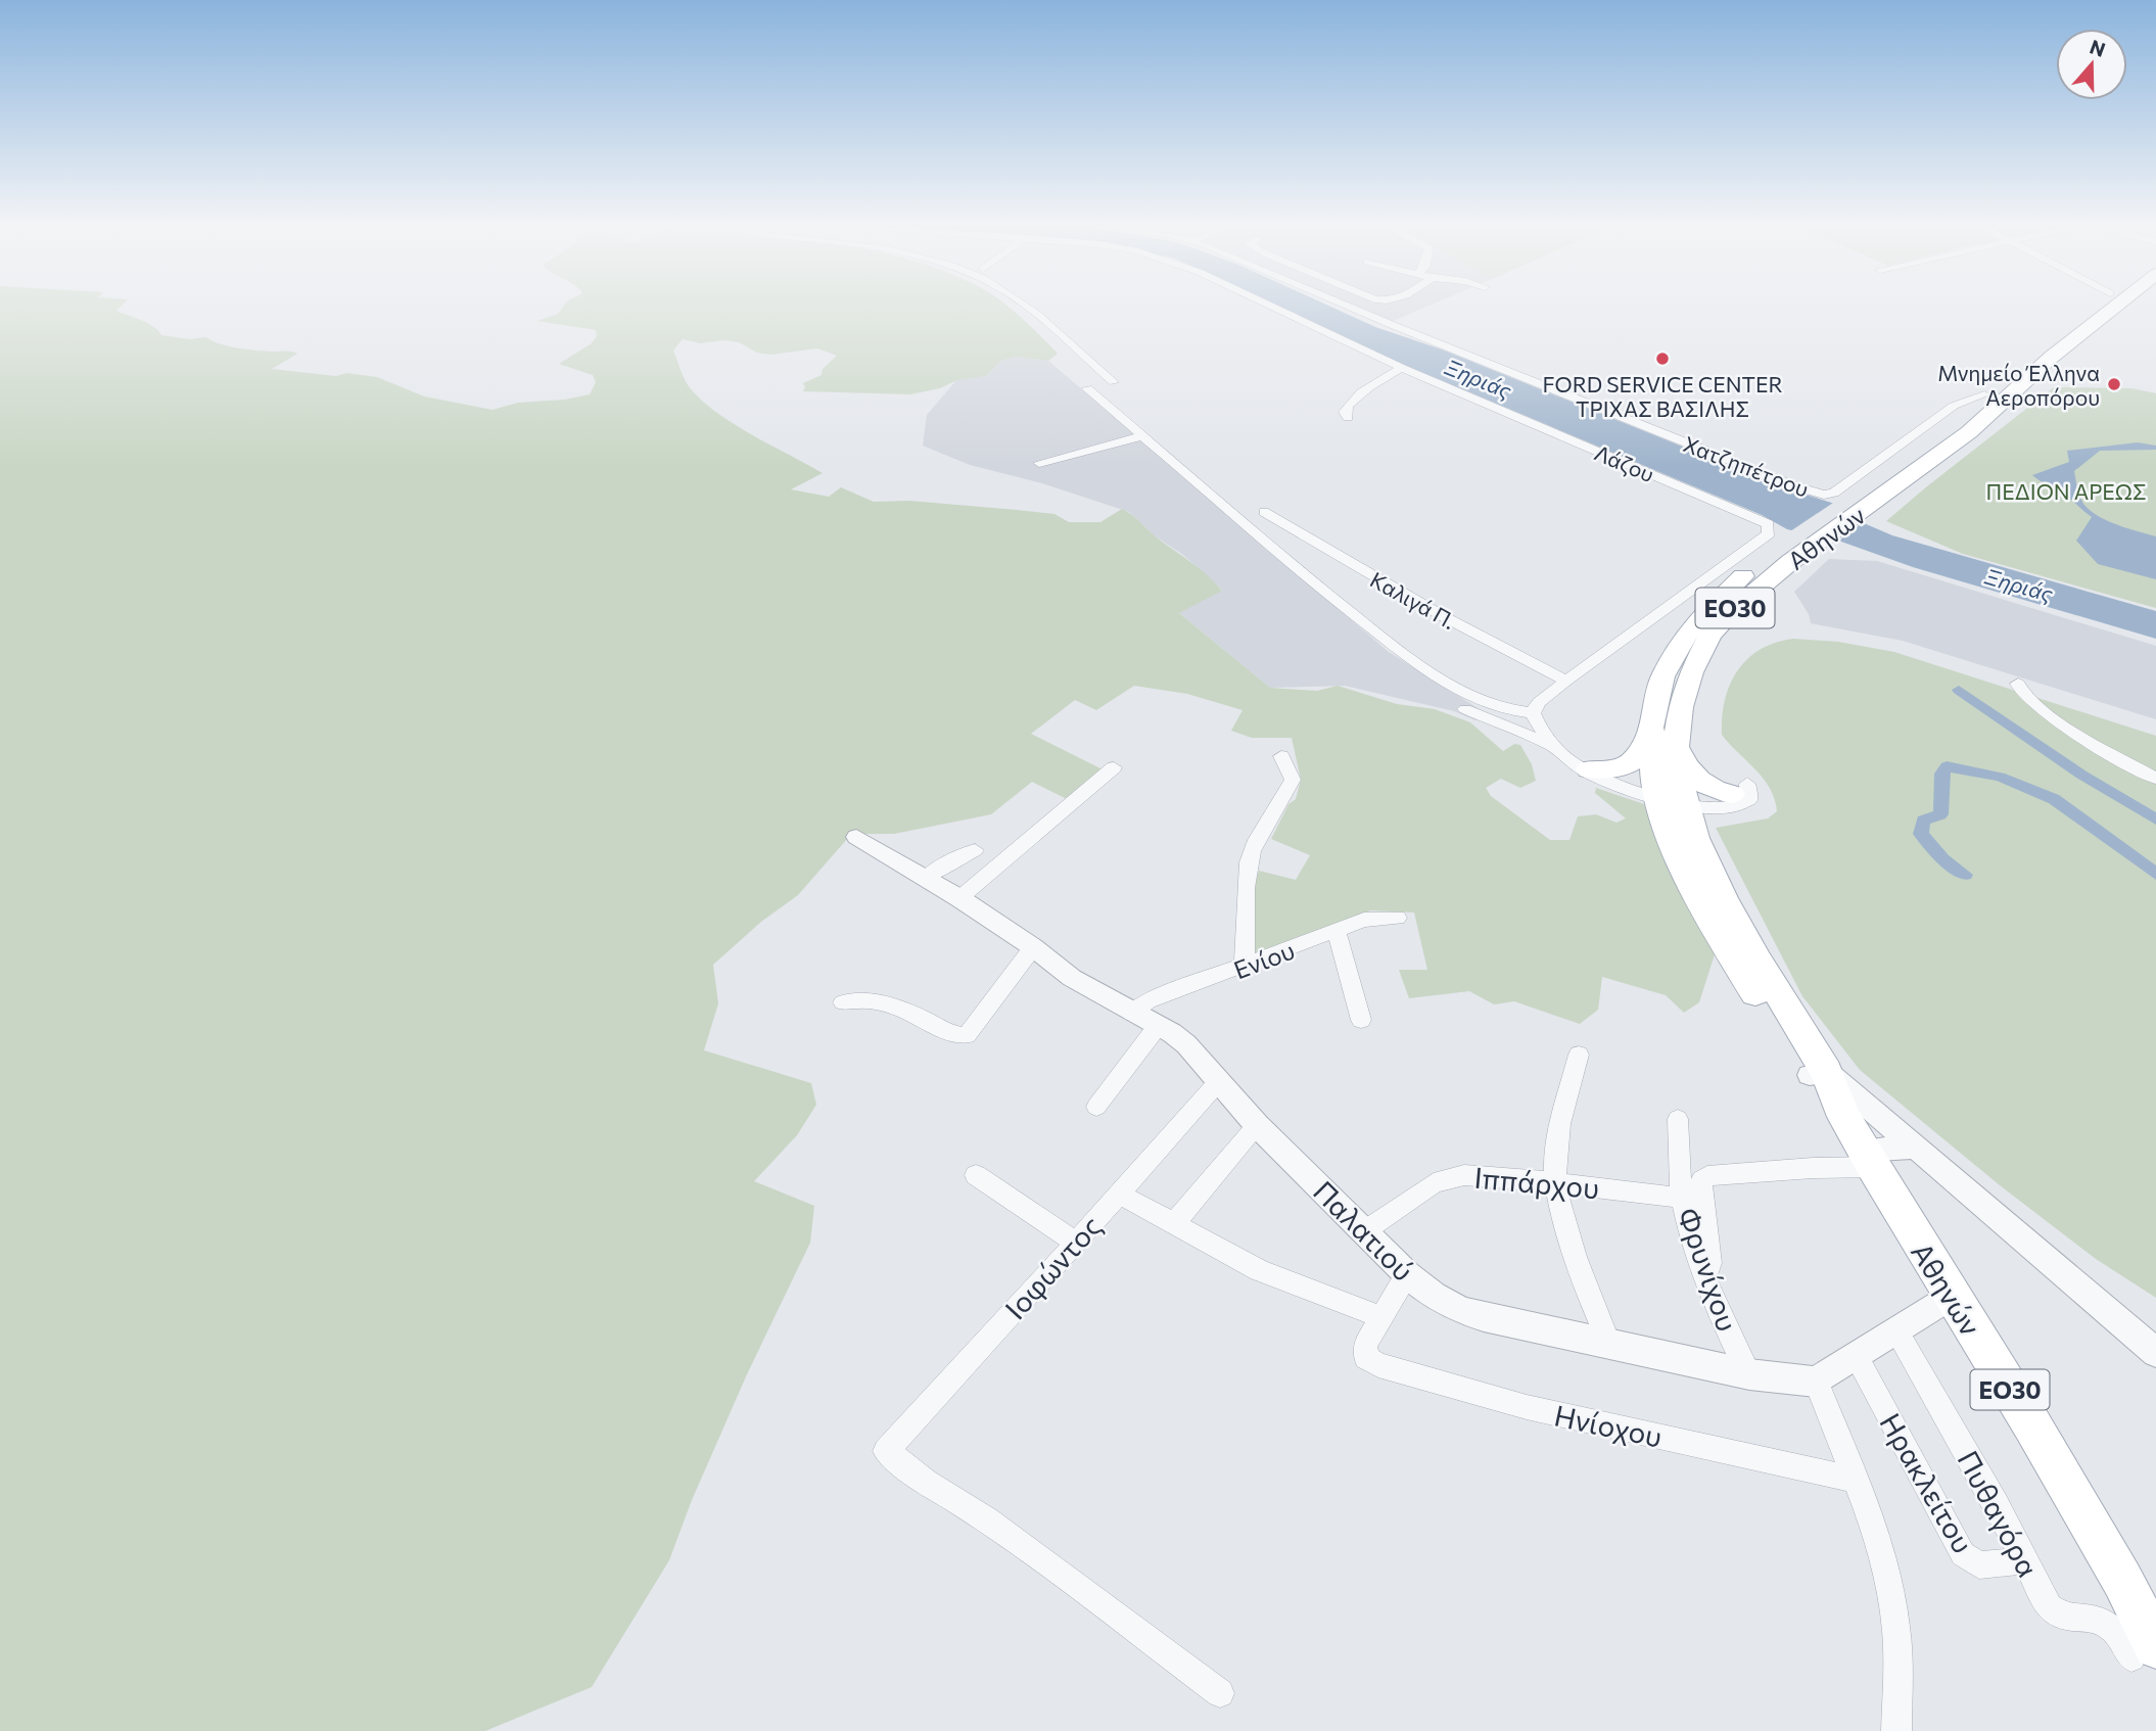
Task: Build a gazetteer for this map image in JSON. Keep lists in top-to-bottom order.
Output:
{
  "streets": {
    "main road": ["Αθηνών", "ΕΟ30"],
    "street": [
      "Λάζου",
      "Χατζηπέτρου",
      "Καλιγά Π.",
      "Ενίου",
      "Ιππάρχου",
      "Παλατιού",
      "Ιοφώντος",
      "Φρυνίχου",
      "Ηνίοχου",
      "Ηρακλείτου",
      "Πυθαγόρα"
    ]
  },
  "crossings": [
    ["Λάζου", "Αθηνών"],
    ["Χατζηπέτρου", "Αθηνών"],
    ["Αθηνών", "Καλιγά Π."],
    ["Αθηνών", "Πυθαγόρα"],
    ["Ενίου", "Παλατιού"],
    ["Ιππάρχου", "Παλατιού"],
    ["Ιππάρχου", "Φρυνίχου"],
    ["Παλατιού", "Ιοφώντος"],
    ["Παλατιού", "Φρυνίχου"],
    ["Ηρακλείτου", "Πυθαγόρα"]
  ],
  "water": ["Ξηριάς"],
  "parks": ["ΠΕΔΙΟΝ ΑΡΕΩΣ"],
  "places": ["FORD SERVICE CENTER ΤΡΙΧΑΣ ΒΑΣΙΛΗΣ", "Μνημείο Έλληνα Αεροπόρου"],
  "north": "top"
}
